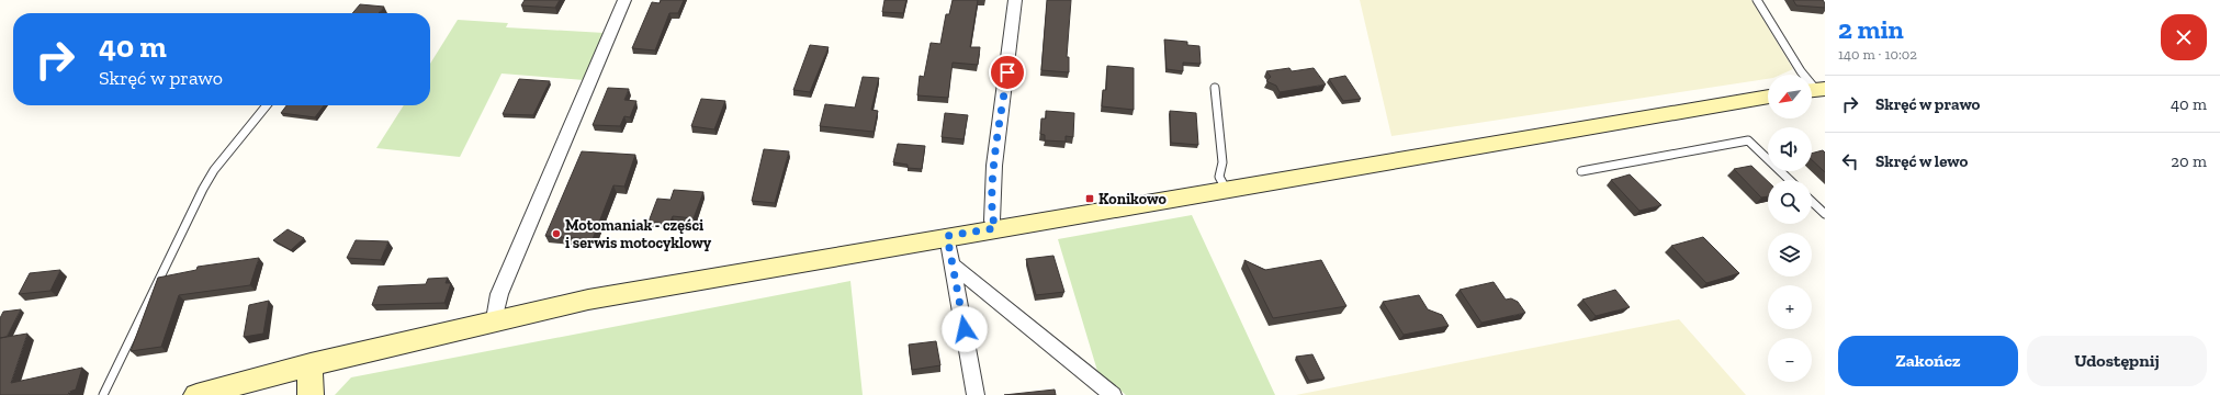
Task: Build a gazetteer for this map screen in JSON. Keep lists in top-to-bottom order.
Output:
{
  "places": {
    "transit": ["Konikowo"],
    "other": ["Motomaniak - części i serwis motocyklowy"]
  },
  "north": "bottom left",
  "page": {
    "heading": ["2 min", "140 m · 10:02"],
    "turn": ["40 m", "Skręć w prawo"],
    "map_buttons": ["+", "−"],
    "list": [
      {
        "name": "Skręć w prawo",
        "value": "40 m"
      },
      {
        "name": "Skręć w lewo",
        "value": "20 m"
      }
    ],
    "buttons": ["Zakończ", "Udostępnij"]
  }
}
